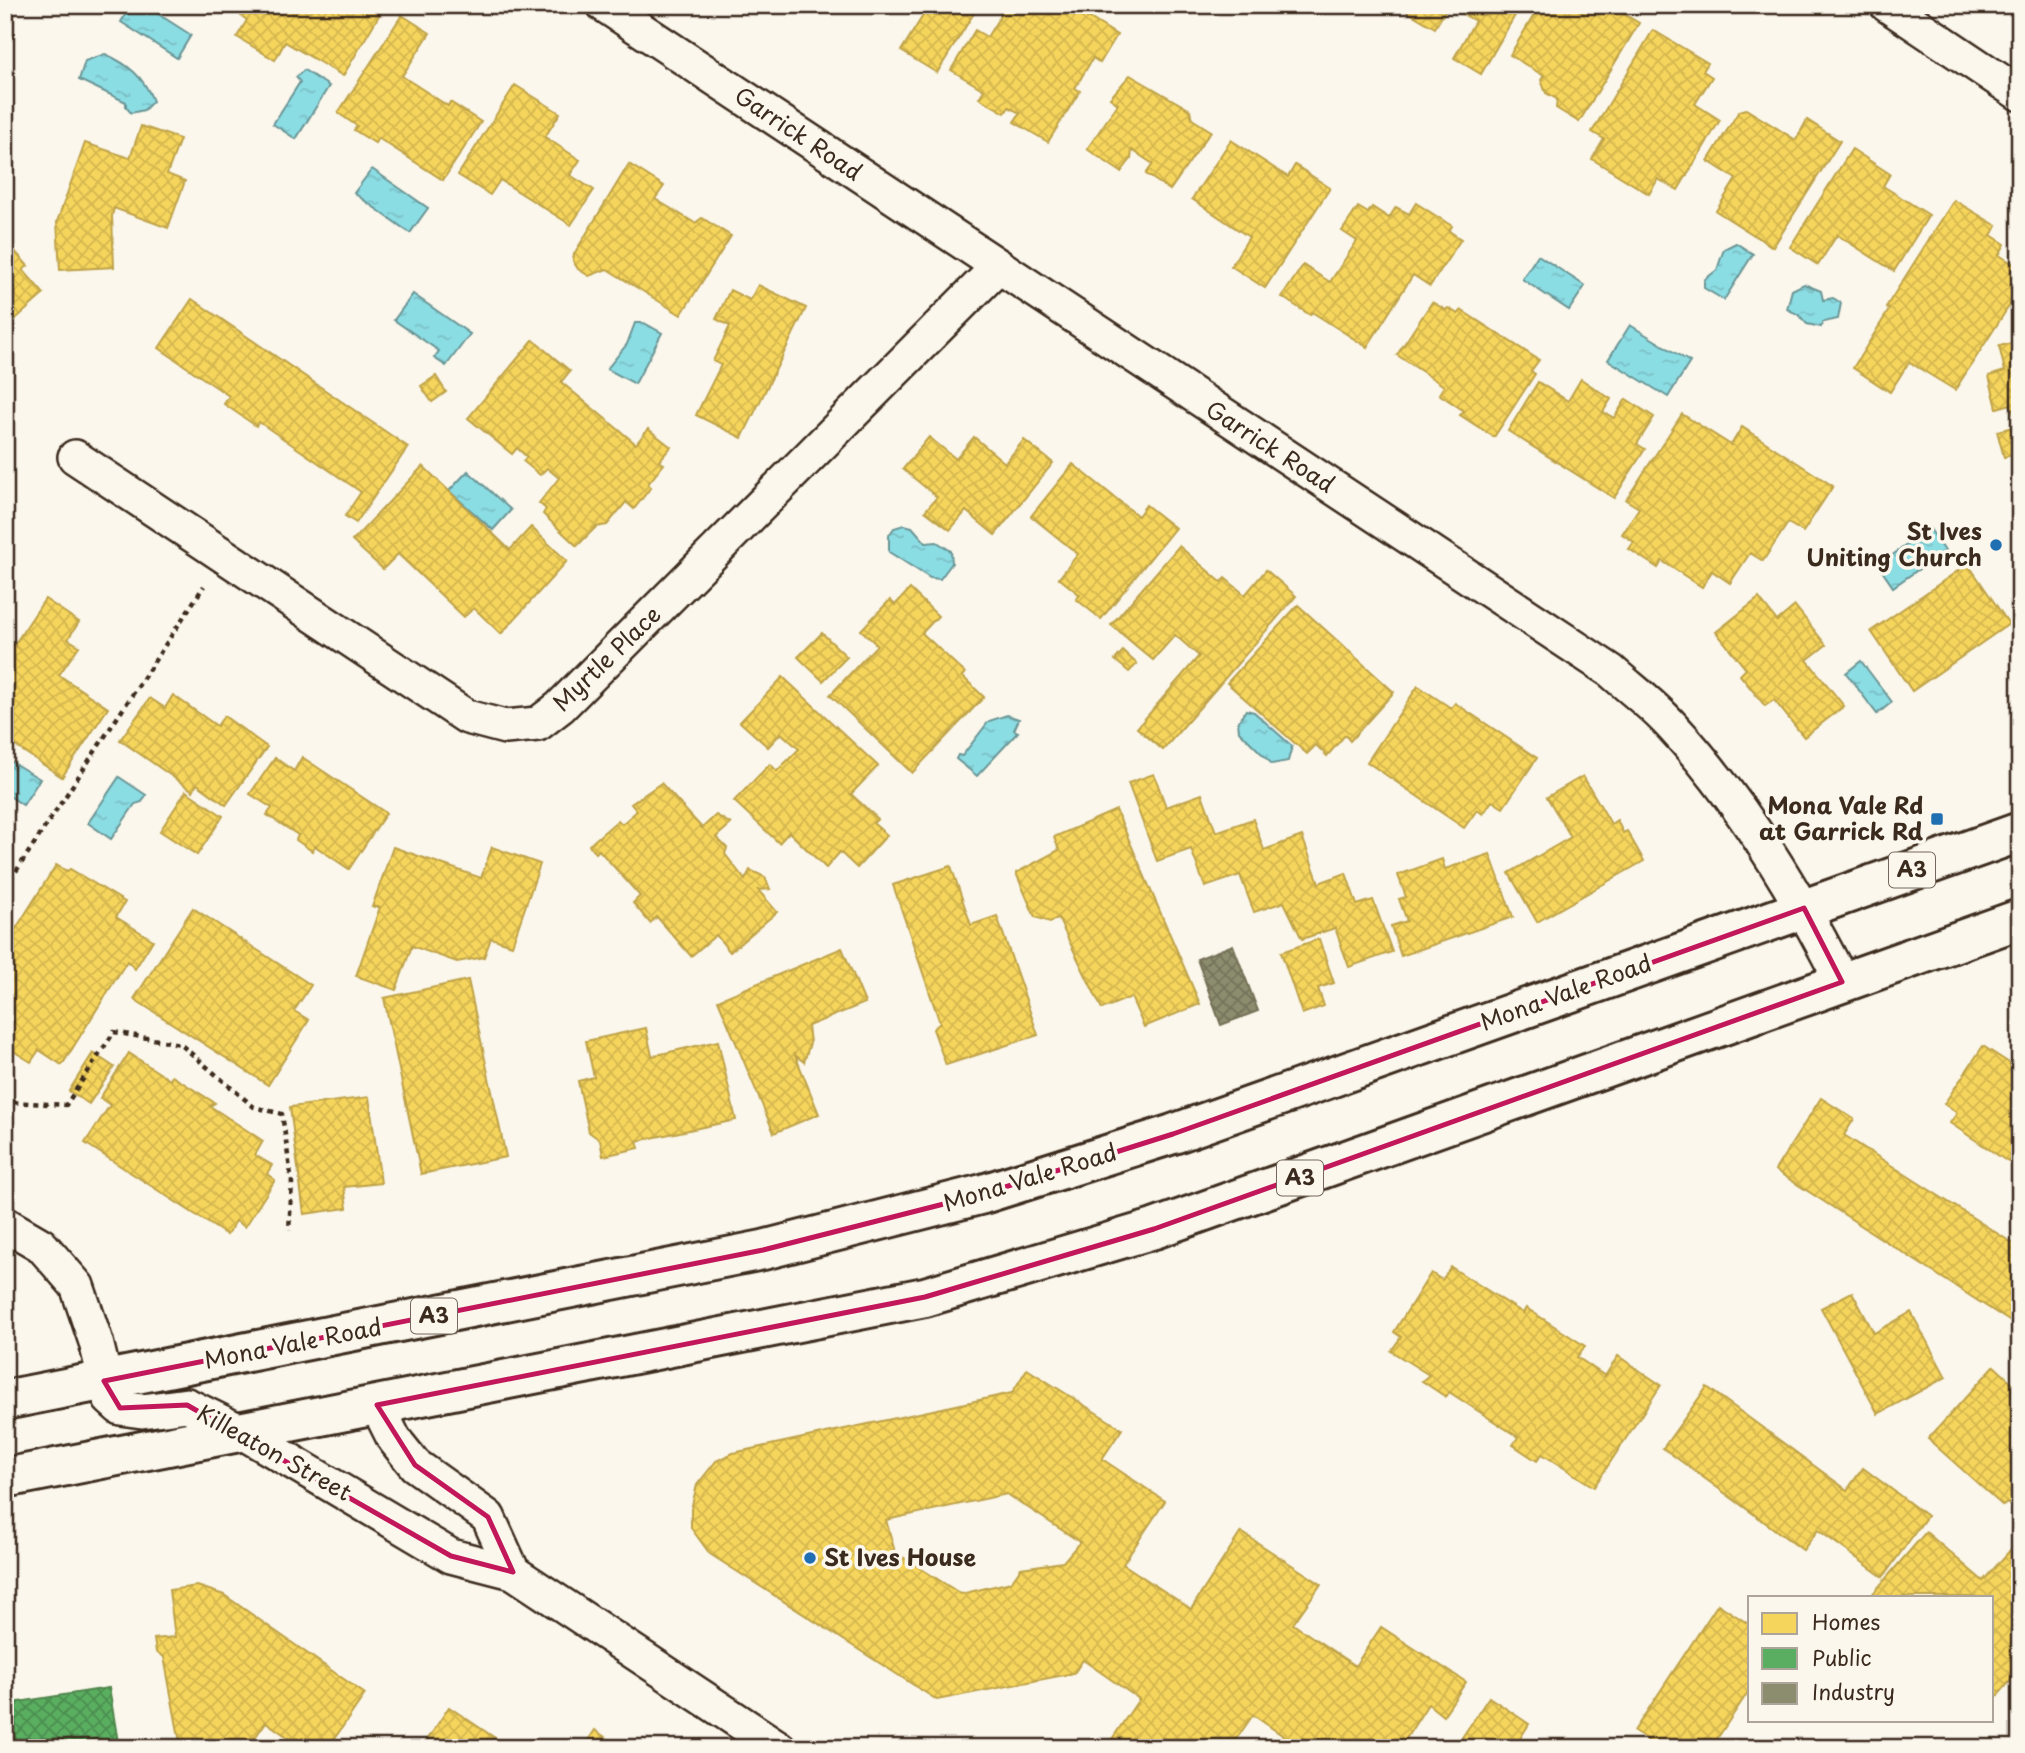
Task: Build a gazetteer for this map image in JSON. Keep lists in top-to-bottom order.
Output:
{
  "streets": {
    "highway": ["A3", "Mona Vale Road"],
    "street": ["Garrick Road", "Myrtle Place", "Killeaton Street"]
  },
  "crossings": [
    ["Garrick Road", "Myrtle Place"],
    ["Garrick Road", "A3"],
    ["Garrick Road", "Mona Vale Road"],
    ["A3", "Killeaton Street"],
    ["Mona Vale Road", "Killeaton Street"]
  ],
  "places": {
    "other": ["St Ives Uniting Church", "St Ives House"],
    "transit": ["Mona Vale Rd at Garrick Rd"]
  },
  "legend": ["Homes", "Public", "Industry"]
}
